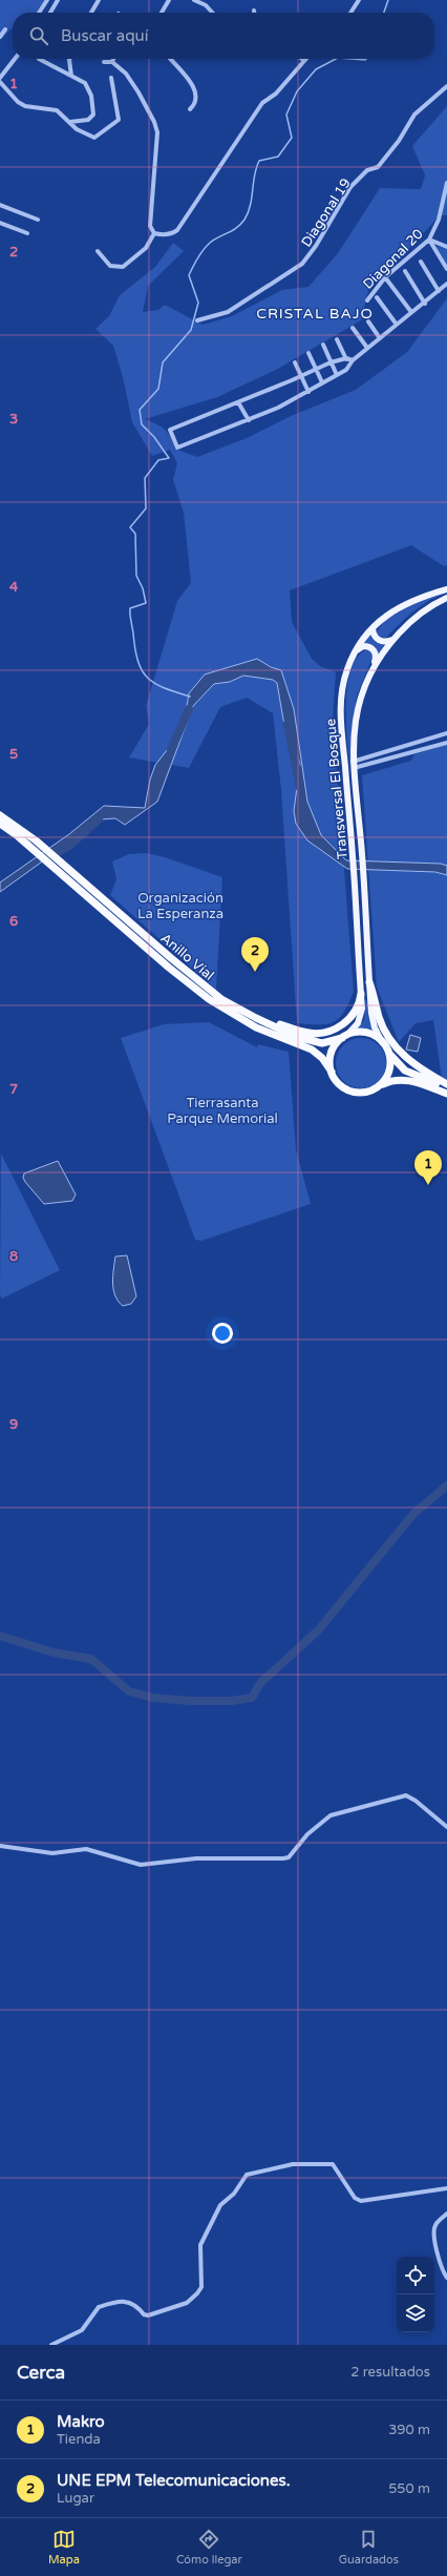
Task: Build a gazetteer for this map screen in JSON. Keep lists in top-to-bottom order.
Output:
{
  "streets": {
    "highway": ["Anillo Víal"],
    "main road": ["Transversal El Bosque"],
    "street": ["Diagonal 19", "Diagonal 20"]
  },
  "crossings": [
    ["Transversal El Bosque", "Anillo Víal"]
  ],
  "districts": ["CRISTAL BAJO"],
  "parks": ["Organización La Esperanza", "Tierrasanta Parque Memorial"],
  "page": {
    "search": "Buscar aquí",
    "pins": ["2", "1"],
    "heading": ["Cerca", "2 resultados"],
    "list": [
      {
        "mark": "1",
        "name": "Makro",
        "note": "Tienda",
        "value": "390 m"
      },
      {
        "mark": "2",
        "name": "UNE EPM Telecomunicaciones.",
        "note": "Lugar",
        "value": "550 m"
      }
    ],
    "nav": ["Mapa", "Cómo llegar", "Guardados"]
  },
  "grid": {
    "rows": [
      "1",
      "2",
      "3",
      "4",
      "5",
      "6",
      "7",
      "8",
      "9"
    ]
  }
}
